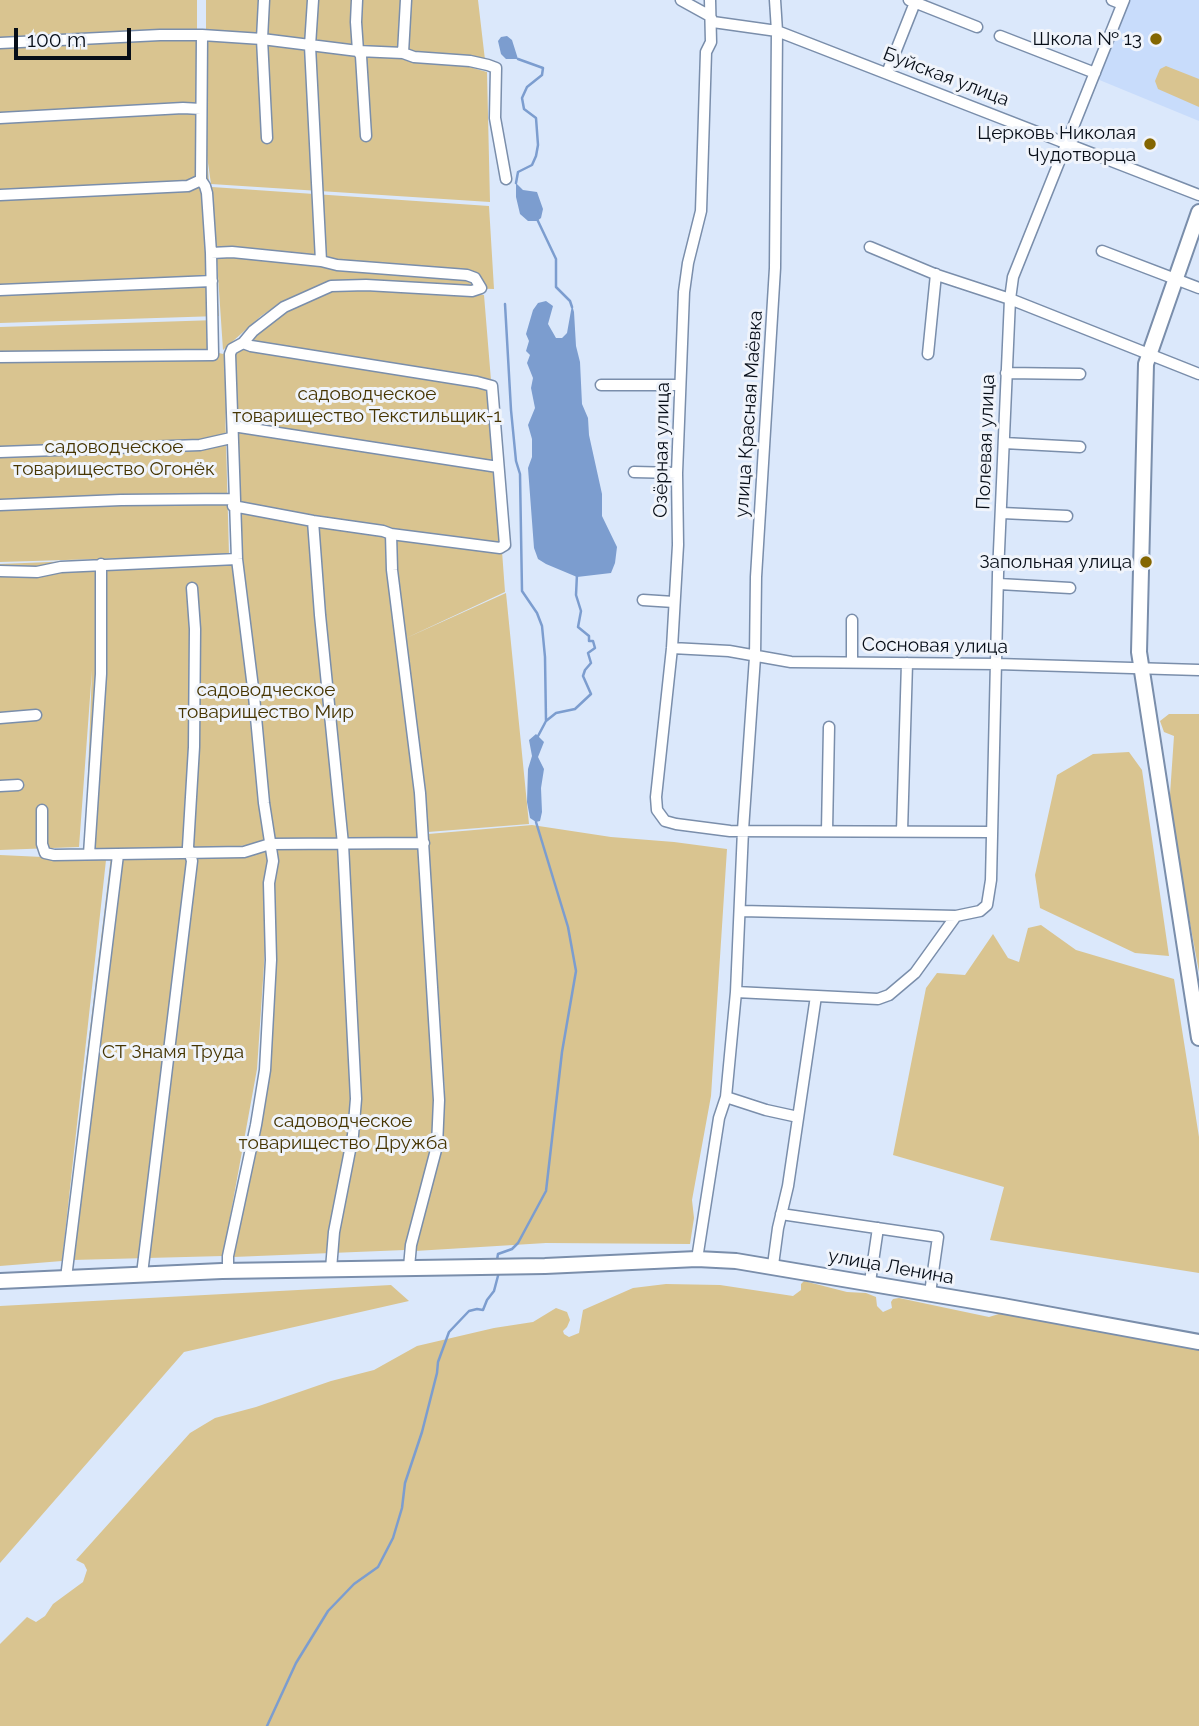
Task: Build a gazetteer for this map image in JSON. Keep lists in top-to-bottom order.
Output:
{
  "streets": {
    "main road": ["улица Ленина"],
    "street": [
      "Буйская улица",
      "улица Красная Маёвка",
      "Полевая улица",
      "Озёрная улица",
      "Сосновая улица"
    ]
  },
  "crossings": [
    ["Буйская улица", "улица Красная Маёвка"],
    ["Буйская улица", "Полевая улица"],
    ["Буйская улица", "Озёрная улица"],
    ["улица Красная Маёвка", "Озёрная улица"],
    ["улица Красная Маёвка", "Сосновая улица"],
    ["улица Красная Маёвка", "улица Ленина"],
    ["Полевая улица", "Сосновая улица"],
    ["Озёрная улица", "Сосновая улица"]
  ],
  "parks": [
    "садоводческое товарищество Текстильщик-1",
    "садоводческое товарищество Огонёк",
    "садоводческое товарищество Мир",
    "СТ Знамя Труда",
    "садоводческое товарищество Дружба"
  ],
  "places": ["Школа № 13", "Церковь Николая Чудотворца", "Запольная улица"],
  "scale_bar": "100 m"
}
